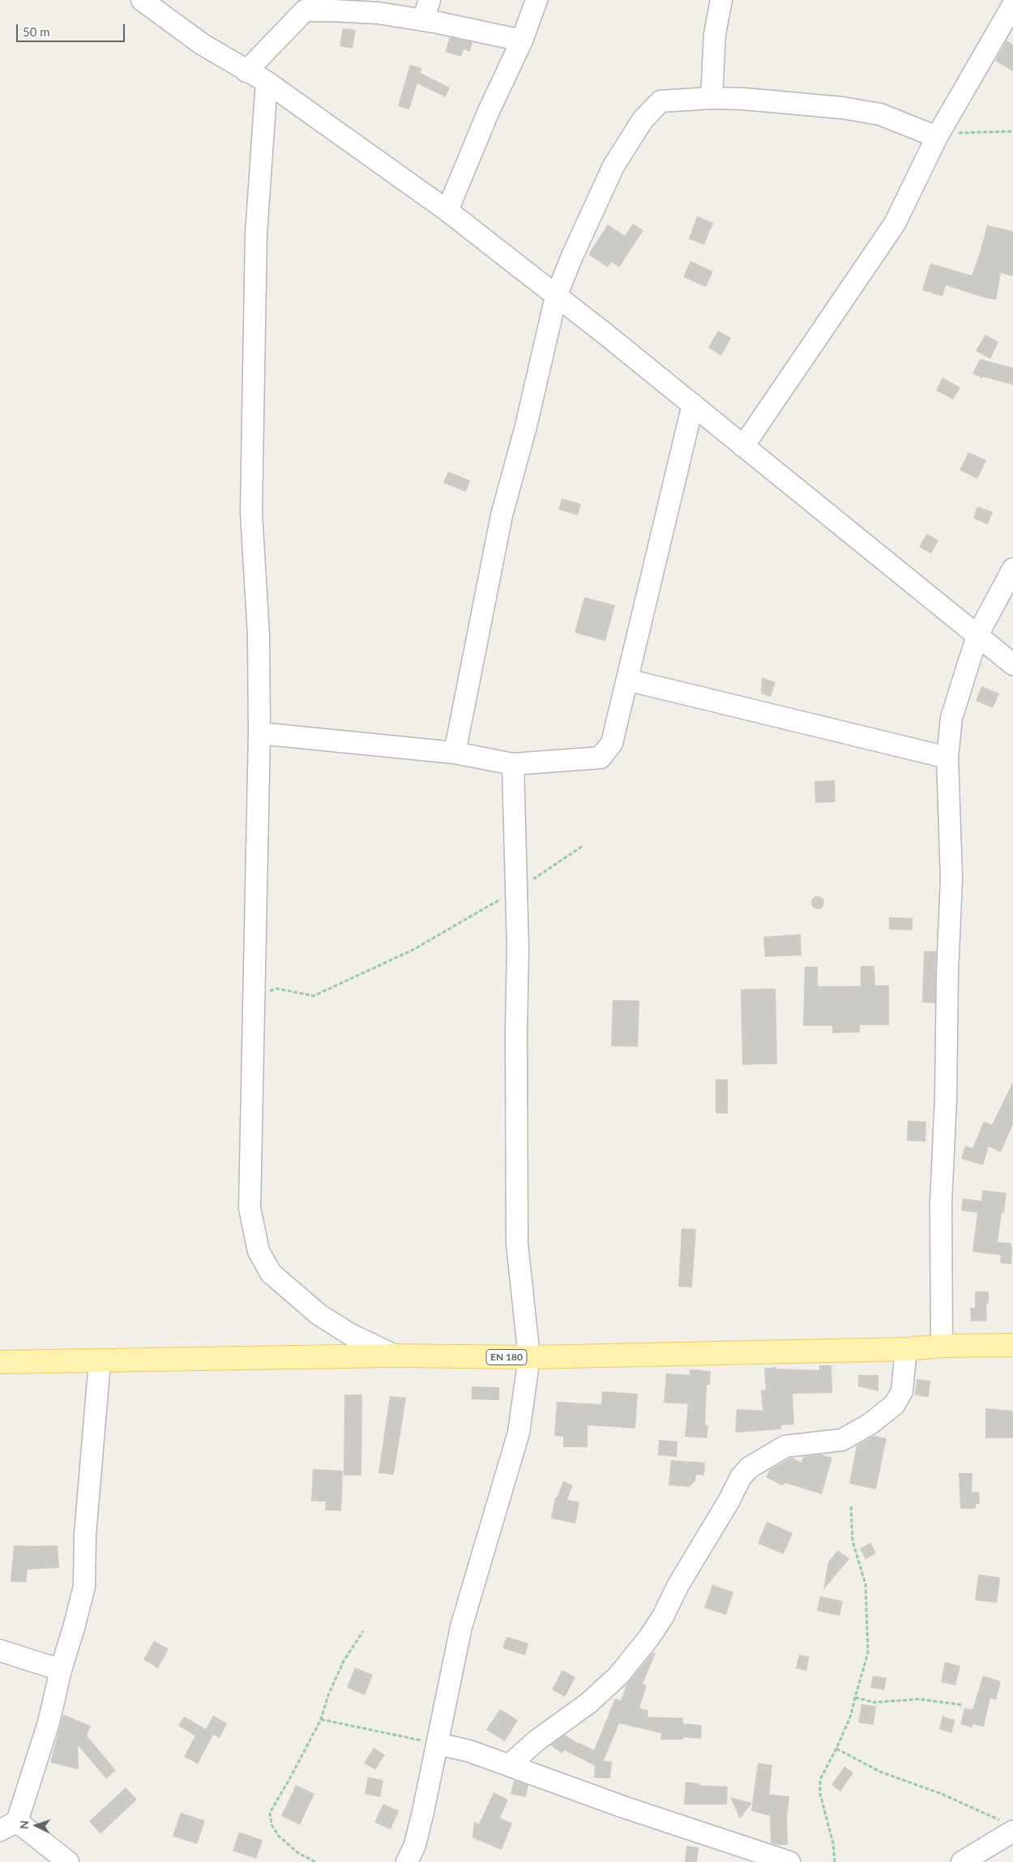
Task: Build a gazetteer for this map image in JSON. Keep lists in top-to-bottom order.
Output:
{
  "streets": {
    "main road": ["EN 180"]
  },
  "scale_bar": "50 m",
  "north": "left"
}
